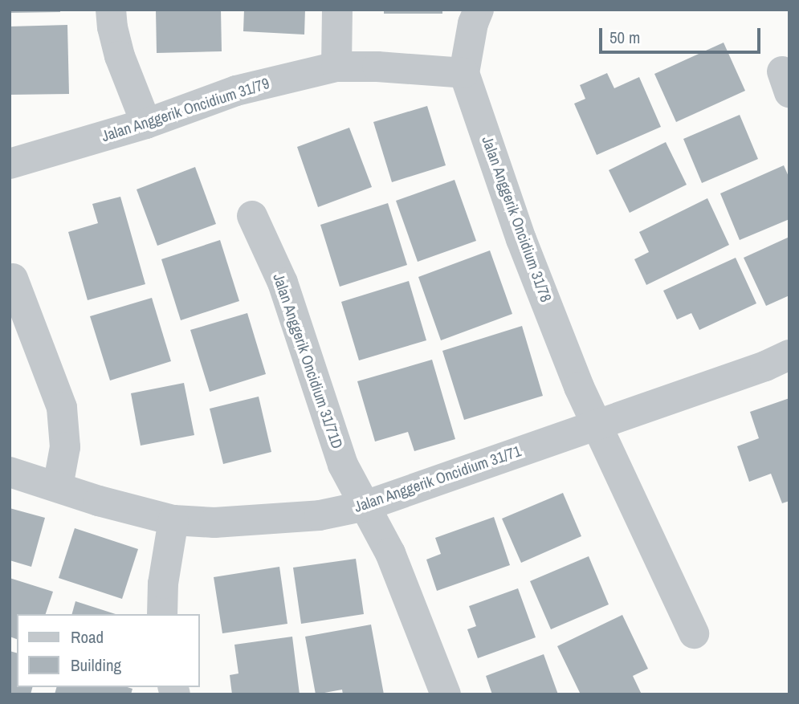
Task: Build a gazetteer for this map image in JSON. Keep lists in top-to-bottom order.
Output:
{
  "streets": {
    "street": [
      "Jalan Anggerik Oncidium 31/79",
      "Jalan Anggerik Oncidium 31/78",
      "Jalan Anggerik Oncidium 31/71D",
      "Jalan Anggerik Oncidium 31/71"
    ]
  },
  "crossings": [
    ["Jalan Anggerik Oncidium 31/79", "Jalan Anggerik Oncidium 31/78"],
    ["Jalan Anggerik Oncidium 31/78", "Jalan Anggerik Oncidium 31/71"],
    ["Jalan Anggerik Oncidium 31/71D", "Jalan Anggerik Oncidium 31/71"]
  ],
  "legend": ["Road", "Building"],
  "scale_bar": "50 m"
}
